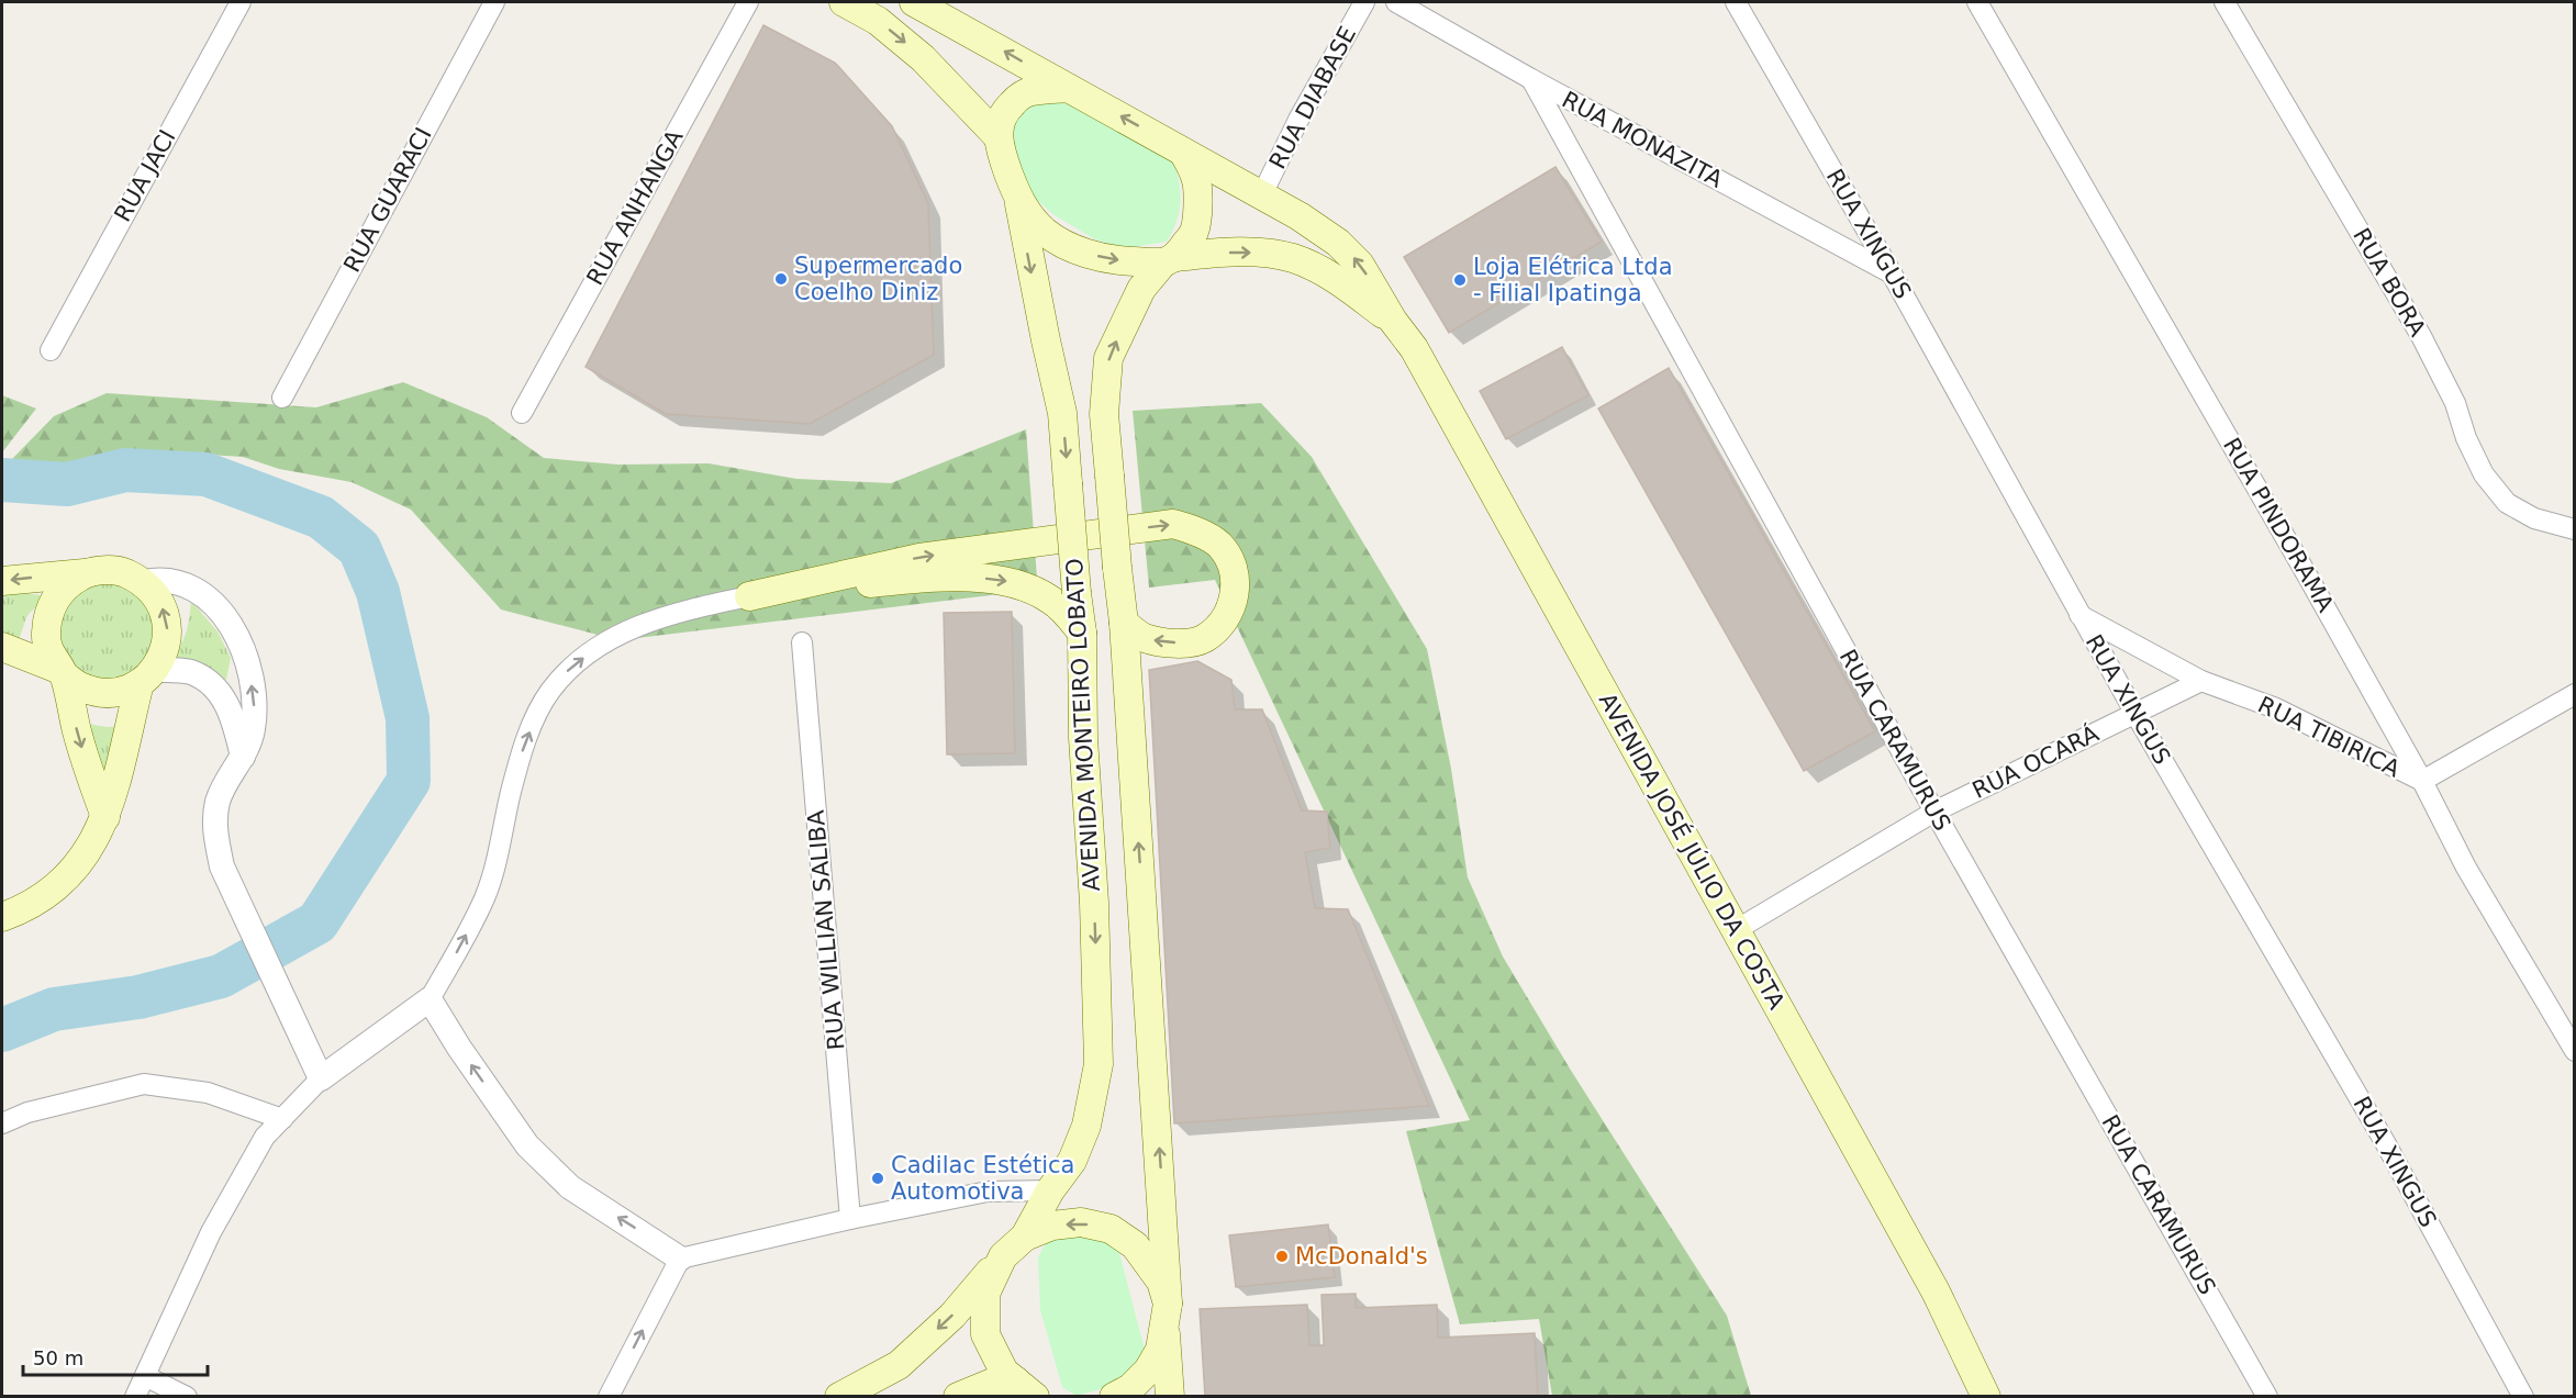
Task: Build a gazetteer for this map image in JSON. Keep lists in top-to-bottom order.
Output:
{
  "streets": {
    "main road": ["AVENIDA MONTEIRO LOBATO", "AVENIDA JOSÉ JÚLIO DA COSTA"],
    "street": [
      "RUA DIABASE",
      "RUA MONAZITA",
      "RUA JACI",
      "RUA GUARACI",
      "RUA ANHANGA",
      "RUA XINGUS",
      "RUA BORA",
      "RUA PINDORAMA",
      "RUA TIBIRICA",
      "RUA CARAMURUS",
      "RUA OCARÁ",
      "RUA WILLIAN SALIBA"
    ]
  },
  "crossings": [
    ["RUA DIABASE", "AVENIDA JOSÉ JÚLIO DA COSTA"],
    ["RUA MONAZITA", "RUA XINGUS"],
    ["RUA MONAZITA", "RUA CARAMURUS"],
    ["RUA XINGUS", "RUA TIBIRICA"],
    ["RUA XINGUS", "RUA OCARÁ"],
    ["RUA PINDORAMA", "RUA TIBIRICA"],
    ["AVENIDA MONTEIRO LOBATO", "AVENIDA JOSÉ JÚLIO DA COSTA"],
    ["RUA TIBIRICA", "RUA OCARÁ"],
    ["RUA CARAMURUS", "RUA OCARÁ"],
    ["RUA OCARÁ", "AVENIDA JOSÉ JÚLIO DA COSTA"]
  ],
  "places": [
    "Supermercado Coelho Diniz",
    "Loja Elétrica Ltda - Filial Ipatinga",
    "Cadilac Estética Automotiva",
    "McDonald's"
  ],
  "scale_bar": "50 m"
}
